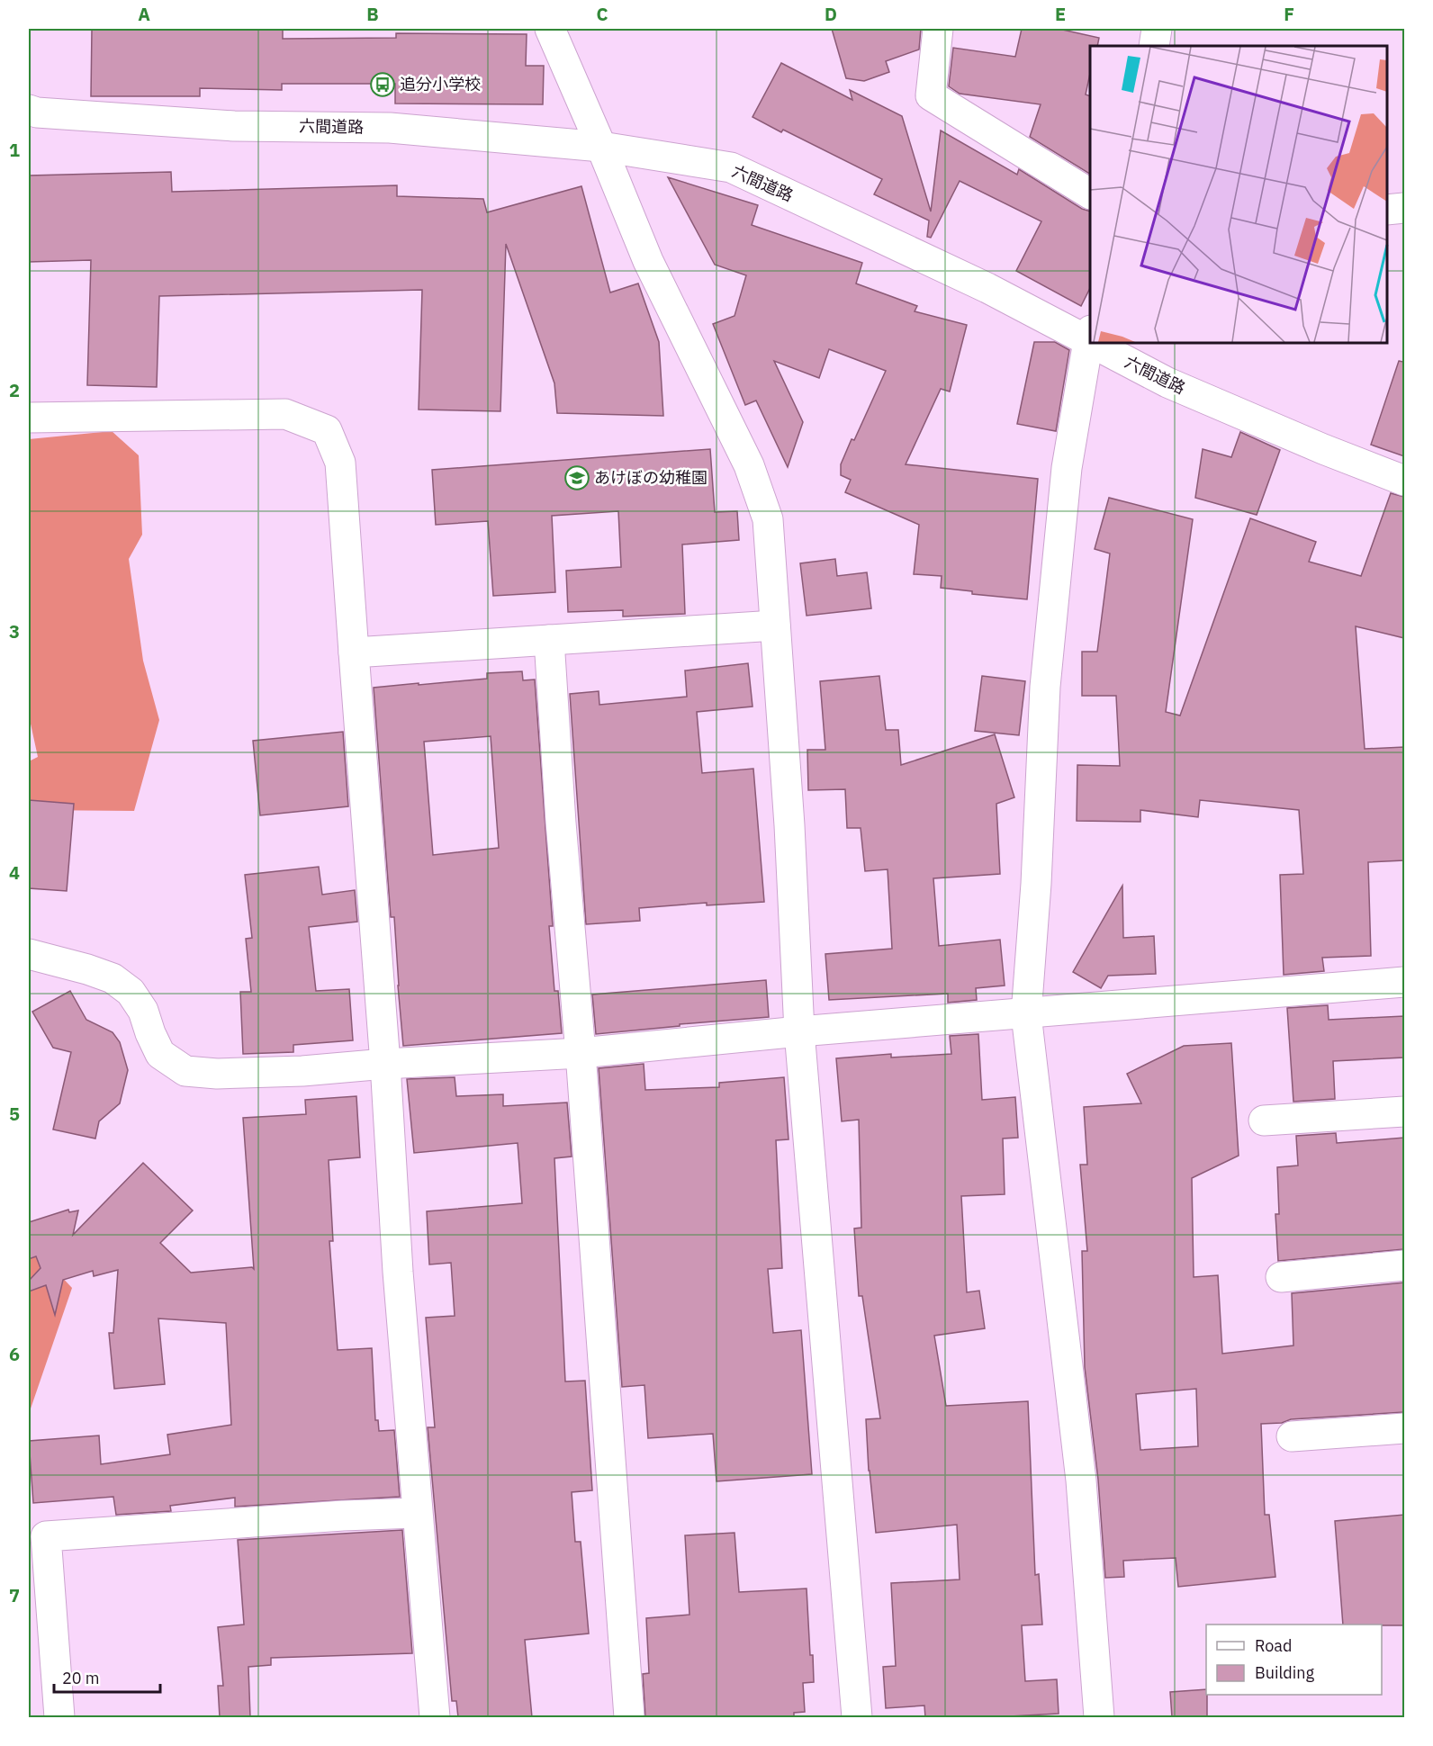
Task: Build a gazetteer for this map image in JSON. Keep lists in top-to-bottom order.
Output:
{
  "streets": {
    "street": ["六間道路"]
  },
  "places": {
    "bus stop": ["追分小学校"],
    "school or university": ["あけぼの幼稚園"]
  },
  "legend": ["Road", "Building"],
  "scale_bar": "20 m",
  "grid": {
    "columns": [
      "A",
      "B",
      "C",
      "D",
      "E",
      "F"
    ],
    "rows": [
      "1",
      "2",
      "3",
      "4",
      "5",
      "6",
      "7"
    ]
  }
}
